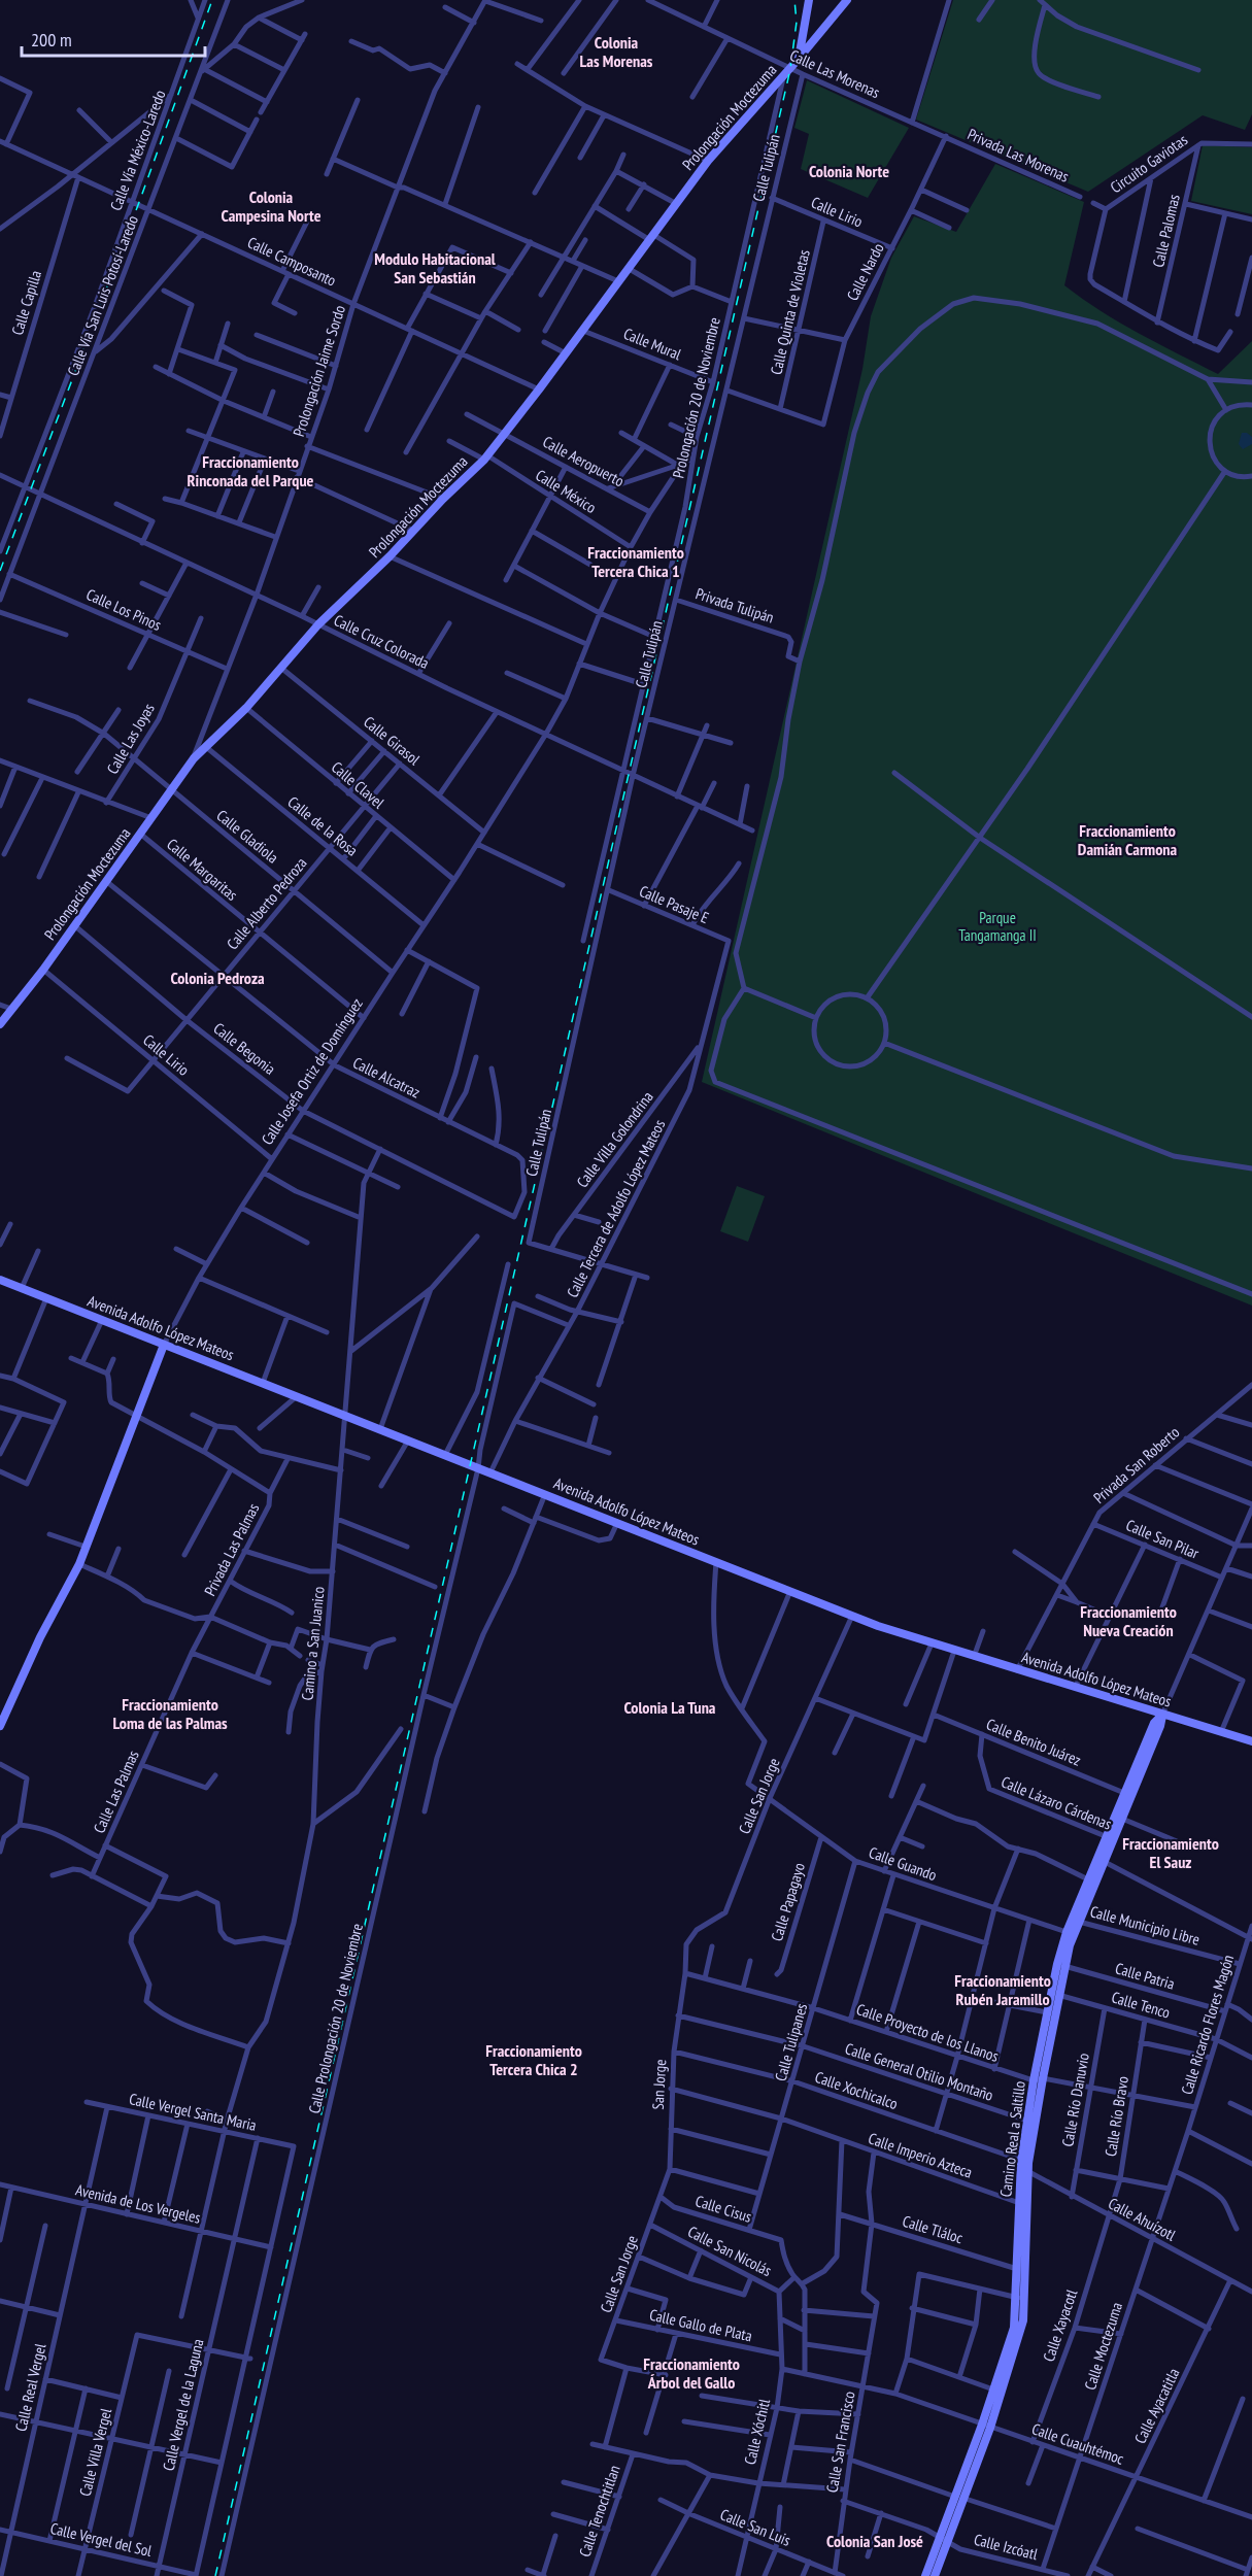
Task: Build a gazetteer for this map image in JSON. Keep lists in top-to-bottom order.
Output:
{
  "streets": {
    "street": [
      "Calle Las Morenas",
      "Prolongación Moctezuma",
      "Calle Vía México-Laredo",
      "Privada Las Morenas",
      "Circuito Gaviotas",
      "Calle Tulipán",
      "Calle Lirio",
      "Calle Palomas",
      "Calle Camposanto",
      "Calle Nardo",
      "Calle Vía San Luis Potosí-Laredo",
      "Calle Capilla",
      "Calle Quinta de Violetas",
      "Calle Mural",
      "Prolongación Jaime Sordo",
      "Prolongación 20 de Noviembre",
      "Calle Aeropuerto",
      "Calle México",
      "Privada Tulipán",
      "Calle Los Pinos",
      "Calle Cruz Colorada",
      "Calle Las Joyas",
      "Calle Girasol",
      "Calle Clavel",
      "Calle de la Rosa",
      "Calle Gladiola",
      "Calle Margaritas",
      "Calle Alberto Pedroza",
      "Calle Pasaje E",
      "Calle Begonia",
      "Calle Josefa Ortiz de Domínguez",
      "Calle Alcatraz",
      "Calle Villa Golondrina",
      "Calle Tercera de Adolfo López Mateos",
      "Avenida Adolfo López Mateos",
      "Privada San Roberto",
      "Calle San Pilar",
      "Privada Las Palmas",
      "Camino a San Juanico",
      "Calle Benito Juárez",
      "Calle Las Palmas",
      "Calle San Jorge",
      "Calle Lázaro Cárdenas",
      "Calle Guando",
      "Calle Papagayo",
      "Calle Municipio Libre",
      "Calle Patria",
      "Calle Tenco",
      "Calle Prolongación 20 de Noviembre",
      "Calle Ricardo Flores Magón",
      "Calle Proyecto de los Llanos",
      "Calle Tulipanes",
      "Calle General Otilio Montaño",
      "San Jorge",
      "Calle Xochicalco",
      "Calle Río Danuvio",
      "Calle Vergel Santa Maria",
      "Calle Río Bravo",
      "Camino Real a Saltillo",
      "Calle Imperio Azteca",
      "Avenida de Los Vergeles",
      "Calle Cisus",
      "Calle Ahuízotl",
      "Calle Tláloc",
      "Calle San Nicolás",
      "Calle Gallo de Plata",
      "Calle Xayacotl",
      "Calle Moctezuma",
      "Calle Real Vergel",
      "Calle Vergel de la Laguna",
      "Calle Ayacatitla",
      "Calle Xóchitl",
      "Calle San Francisco",
      "Calle Cuauhtémoc",
      "Calle Villa Vergel",
      "Calle Tenochtitlan",
      "Calle San Luis",
      "Calle Vergel del Sol",
      "Calle Izcóatl"
    ]
  },
  "crossings": [
    ["Calle Las Morenas", "Prolongación Moctezuma"],
    ["Calle Las Morenas", "Privada Las Morenas"],
    ["Calle Las Morenas", "Calle Tulipán"],
    ["Calle Las Morenas", "Calle Nardo"],
    ["Prolongación Moctezuma", "Calle Lirio"],
    ["Prolongación Moctezuma", "Calle Camposanto"],
    ["Prolongación Moctezuma", "Calle Mural"],
    ["Prolongación Moctezuma", "Prolongación Jaime Sordo"],
    ["Prolongación Moctezuma", "Prolongación 20 de Noviembre"],
    ["Prolongación Moctezuma", "Calle Aeropuerto"],
    ["Prolongación Moctezuma", "Calle México"],
    ["Prolongación Moctezuma", "Calle Cruz Colorada"],
    ["Prolongación Moctezuma", "Calle Girasol"],
    ["Prolongación Moctezuma", "Calle Clavel"],
    ["Prolongación Moctezuma", "Calle de la Rosa"],
    ["Prolongación Moctezuma", "Calle Gladiola"],
    ["Prolongación Moctezuma", "Calle Margaritas"],
    ["Prolongación Moctezuma", "Calle Begonia"],
    ["Prolongación Moctezuma", "Calle Alcatraz"],
    ["Calle Vía México-Laredo", "Calle Camposanto"],
    ["Calle Vía México-Laredo", "Calle Cruz Colorada"],
    ["Privada Las Morenas", "Calle Nardo"],
    ["Circuito Gaviotas", "Calle Palomas"],
    ["Calle Tulipán", "Calle Lirio"],
    ["Calle Tulipán", "Privada Tulipán"],
    ["Calle Tulipán", "Calle Cruz Colorada"],
    ["Calle Tulipán", "Calle Pasaje E"],
    ["Calle Tulipán", "Calle Villa Golondrina"],
    ["Calle Lirio", "Calle Nardo"],
    ["Calle Lirio", "Calle Quinta de Violetas"],
    ["Calle Lirio", "Calle Alberto Pedroza"],
    ["Calle Lirio", "Calle Josefa Ortiz de Domínguez"],
    ["Calle Camposanto", "Calle Vía San Luis Potosí-Laredo"],
    ["Calle Camposanto", "Calle Capilla"],
    ["Calle Camposanto", "Prolongación Jaime Sordo"],
    ["Calle Nardo", "Calle Quinta de Violetas"],
    ["Calle Vía San Luis Potosí-Laredo", "Calle Los Pinos"],
    ["Calle Vía San Luis Potosí-Laredo", "Calle Cruz Colorada"],
    ["Calle Mural", "Prolongación 20 de Noviembre"],
    ["Prolongación Jaime Sordo", "Calle Los Pinos"],
    ["Prolongación Jaime Sordo", "Calle Cruz Colorada"],
    ["Prolongación 20 de Noviembre", "Calle Cruz Colorada"],
    ["Prolongación 20 de Noviembre", "Calle Josefa Ortiz de Domínguez"],
    ["Calle Aeropuerto", "Calle Josefa Ortiz de Domínguez"],
    ["Calle México", "Calle Josefa Ortiz de Domínguez"],
    ["Calle Los Pinos", "Calle Las Joyas"],
    ["Calle Cruz Colorada", "Calle Josefa Ortiz de Domínguez"],
    ["Calle Las Joyas", "Calle Gladiola"],
    ["Calle Girasol", "Calle Alberto Pedroza"],
    ["Calle Girasol", "Calle Josefa Ortiz de Domínguez"],
    ["Calle Clavel", "Calle Alberto Pedroza"],
    ["Calle Clavel", "Calle Josefa Ortiz de Domínguez"],
    ["Calle de la Rosa", "Calle Alberto Pedroza"],
    ["Calle de la Rosa", "Calle Josefa Ortiz de Domínguez"],
    ["Calle Gladiola", "Calle Alberto Pedroza"],
    ["Calle Gladiola", "Calle Josefa Ortiz de Domínguez"],
    ["Calle Margaritas", "Calle Alberto Pedroza"],
    ["Calle Margaritas", "Calle Josefa Ortiz de Domínguez"],
    ["Calle Alberto Pedroza", "Calle Begonia"],
    ["Calle Alberto Pedroza", "Calle Alcatraz"],
    ["Calle Pasaje E", "Calle Tercera de Adolfo López Mateos"],
    ["Calle Begonia", "Calle Josefa Ortiz de Domínguez"],
    ["Calle Begonia", "Calle Alcatraz"],
    ["Calle Begonia", "Camino a San Juanico"],
    ["Calle Josefa Ortiz de Domínguez", "Calle Alcatraz"],
    ["Calle Josefa Ortiz de Domínguez", "Avenida Adolfo López Mateos"],
    ["Calle Villa Golondrina", "Calle Tercera de Adolfo López Mateos"],
    ["Calle Tercera de Adolfo López Mateos", "Avenida Adolfo López Mateos"],
    ["Avenida Adolfo López Mateos", "Privada San Roberto"],
    ["Avenida Adolfo López Mateos", "Camino a San Juanico"],
    ["Avenida Adolfo López Mateos", "Calle San Jorge"],
    ["Avenida Adolfo López Mateos", "Calle Prolongación 20 de Noviembre"],
    ["Avenida Adolfo López Mateos", "Camino Real a Saltillo"],
    ["Privada San Roberto", "Calle San Pilar"],
    ["Calle San Pilar", "Camino Real a Saltillo"],
    ["Privada Las Palmas", "Calle Las Palmas"],
    ["Camino a San Juanico", "Calle Vergel Santa Maria"],
    ["Camino a San Juanico", "Avenida de Los Vergeles"],
    ["Calle Benito Juárez", "Calle Lázaro Cárdenas"],
    ["Calle Benito Juárez", "Camino Real a Saltillo"],
    ["Calle San Jorge", "Calle Guando"],
    ["Calle San Jorge", "Calle Proyecto de los Llanos"],
    ["Calle San Jorge", "San Jorge"],
    ["Calle San Jorge", "Calle Cisus"],
    ["Calle San Jorge", "Calle San Nicolás"],
    ["Calle San Jorge", "Calle Gallo de Plata"],
    ["Calle Lázaro Cárdenas", "Camino Real a Saltillo"],
    ["Calle Guando", "Calle Papagayo"],
    ["Calle Guando", "Calle Tulipanes"],
    ["Calle Guando", "Camino Real a Saltillo"],
    ["Calle Municipio Libre", "Calle Ricardo Flores Magón"],
    ["Calle Municipio Libre", "Camino Real a Saltillo"],
    ["Calle Patria", "Calle Ricardo Flores Magón"],
    ["Calle Patria", "Camino Real a Saltillo"],
    ["Calle Tenco", "Calle Ricardo Flores Magón"],
    ["Calle Tenco", "Calle Río Danuvio"],
    ["Calle Tenco", "Calle Río Bravo"],
    ["Calle Tenco", "Camino Real a Saltillo"],
    ["Calle Ricardo Flores Magón", "Calle Moctezuma"],
    ["Calle Proyecto de los Llanos", "Calle Tulipanes"],
    ["Calle Proyecto de los Llanos", "San Jorge"],
    ["Calle Proyecto de los Llanos", "Camino Real a Saltillo"],
    ["Calle Tulipanes", "Calle General Otilio Montaño"],
    ["Calle Tulipanes", "Calle Xochicalco"],
    ["Calle Tulipanes", "Calle Imperio Azteca"],
    ["Calle Tulipanes", "Calle Cisus"],
    ["Calle General Otilio Montaño", "San Jorge"],
    ["Calle General Otilio Montaño", "Camino Real a Saltillo"],
    ["San Jorge", "Calle Xochicalco"],
    ["San Jorge", "Calle Imperio Azteca"],
    ["San Jorge", "Calle Cisus"],
    ["Calle Xochicalco", "Camino Real a Saltillo"],
    ["Calle Xochicalco", "Calle Ahuízotl"],
    ["Calle Río Danuvio", "Calle Ahuízotl"],
    ["Calle Vergel Santa Maria", "Avenida de Los Vergeles"],
    ["Calle Vergel Santa Maria", "Calle Real Vergel"],
    ["Calle Vergel Santa Maria", "Calle Vergel de la Laguna"],
    ["Calle Río Bravo", "Calle Ahuízotl"],
    ["Calle Río Bravo", "Calle Xayacotl"],
    ["Camino Real a Saltillo", "Calle Imperio Azteca"],
    ["Camino Real a Saltillo", "Calle Ahuízotl"],
    ["Camino Real a Saltillo", "Calle Tláloc"],
    ["Camino Real a Saltillo", "Calle Cuauhtémoc"],
    ["Camino Real a Saltillo", "Calle Izcóatl"],
    ["Avenida de Los Vergeles", "Calle Real Vergel"],
    ["Avenida de Los Vergeles", "Calle Vergel de la Laguna"],
    ["Calle Cisus", "Calle San Nicolás"],
    ["Calle Ahuízotl", "Calle Xayacotl"],
    ["Calle Ahuízotl", "Calle Moctezuma"],
    ["Calle Ahuízotl", "Calle Ayacatitla"],
    ["Calle San Nicolás", "Calle Xóchitl"],
    ["Calle Gallo de Plata", "Calle Xóchitl"],
    ["Calle Xayacotl", "Calle Cuauhtémoc"],
    ["Calle Moctezuma", "Calle Cuauhtémoc"],
    ["Calle Moctezuma", "Calle Izcóatl"],
    ["Calle Real Vergel", "Calle Vergel del Sol"],
    ["Calle Vergel de la Laguna", "Calle Villa Vergel"],
    ["Calle Vergel de la Laguna", "Calle Vergel del Sol"],
    ["Calle Ayacatitla", "Calle Cuauhtémoc"],
    ["Calle Xóchitl", "Calle Cuauhtémoc"],
    ["Calle Xóchitl", "Calle San Luis"],
    ["Calle San Francisco", "Calle Cuauhtémoc"],
    ["Calle San Francisco", "Calle San Luis"],
    ["Calle San Francisco", "Calle Izcóatl"],
    ["Calle Villa Vergel", "Calle Vergel del Sol"]
  ],
  "districts": [
    "Colonia Las Morenas",
    "Colonia Norte",
    "Colonia Campesina Norte",
    "Modulo Habitacional San Sebastián",
    "Fraccionamiento Rinconada del Parque",
    "Fraccionamiento Tercera Chica 1",
    "Fraccionamiento Damián Carmona",
    "Colonia Pedroza",
    "Fraccionamiento Nueva Creación",
    "Fraccionamiento Loma de las Palmas",
    "Colonia La Tuna",
    "Fraccionamiento El Sauz",
    "Fraccionamiento Rubén Jaramillo",
    "Fraccionamiento Tercera Chica 2",
    "Fraccionamiento Árbol del Gallo",
    "Colonia San José"
  ],
  "parks": ["Parque Tangamanga II"],
  "scale_bar": "200 m"
}
